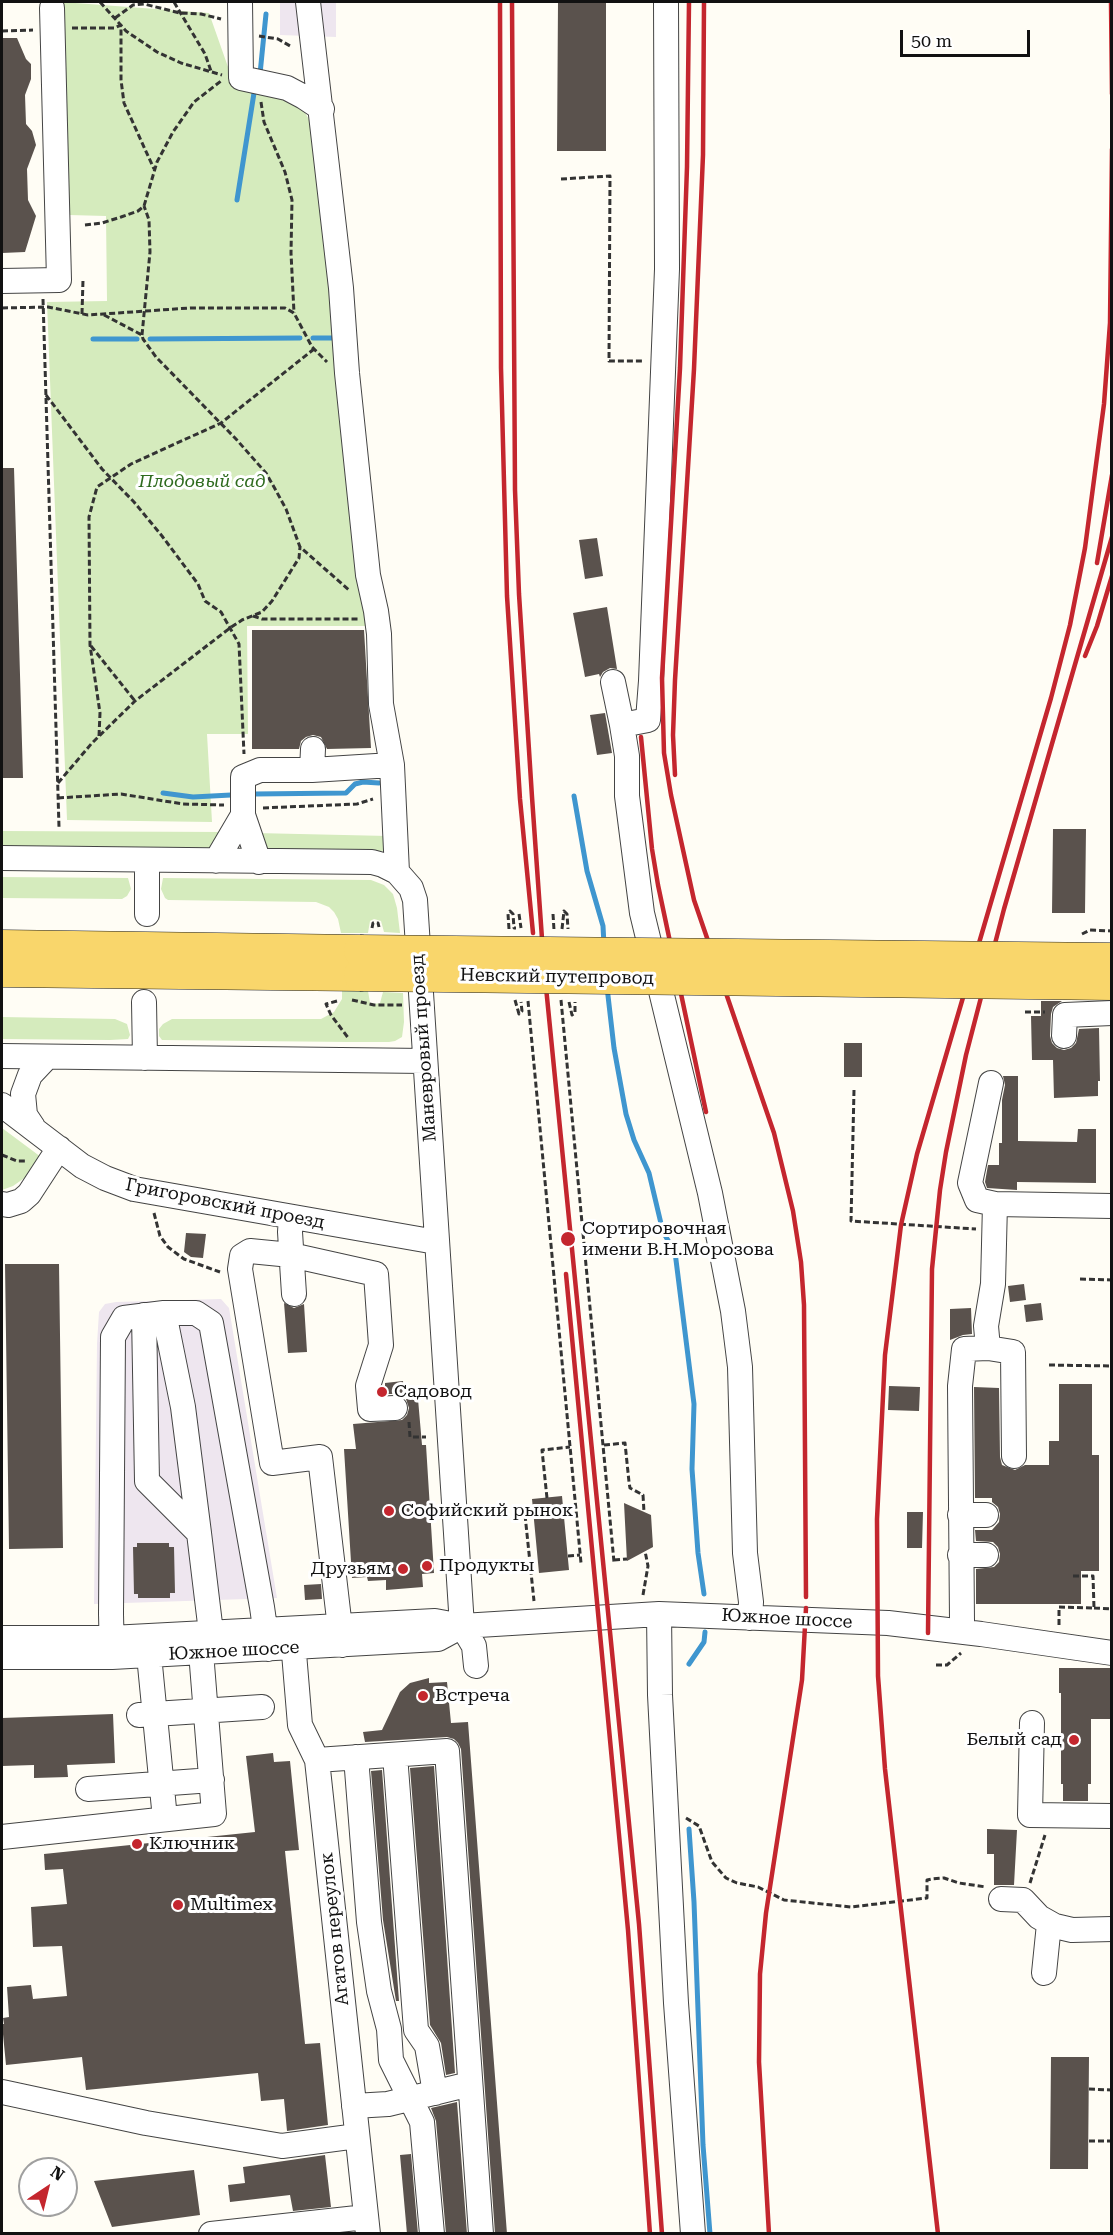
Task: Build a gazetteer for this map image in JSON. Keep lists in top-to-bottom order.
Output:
{
  "streets": {
    "main road": ["Невский путепровод"],
    "street": [
      "Маневровый проезд",
      "Григоровский проезд",
      "Южное шоссе",
      "Агатов переулок"
    ]
  },
  "crossings": [
    ["Маневровый проезд", "Григоровский проезд"],
    ["Маневровый проезд", "Южное шоссе"],
    ["Южное шоссе", "Агатов переулок"]
  ],
  "parks": ["Плодовый сад"],
  "places": [
    "Сортировочная имени В.Н.Морозова",
    "Садовод",
    "Софийский рынок",
    "Продукты",
    "Друзьям",
    "Встреча",
    "Белый сад",
    "Ключник",
    "Multimex"
  ],
  "scale_bar": "50 m",
  "north": "top right"
}
